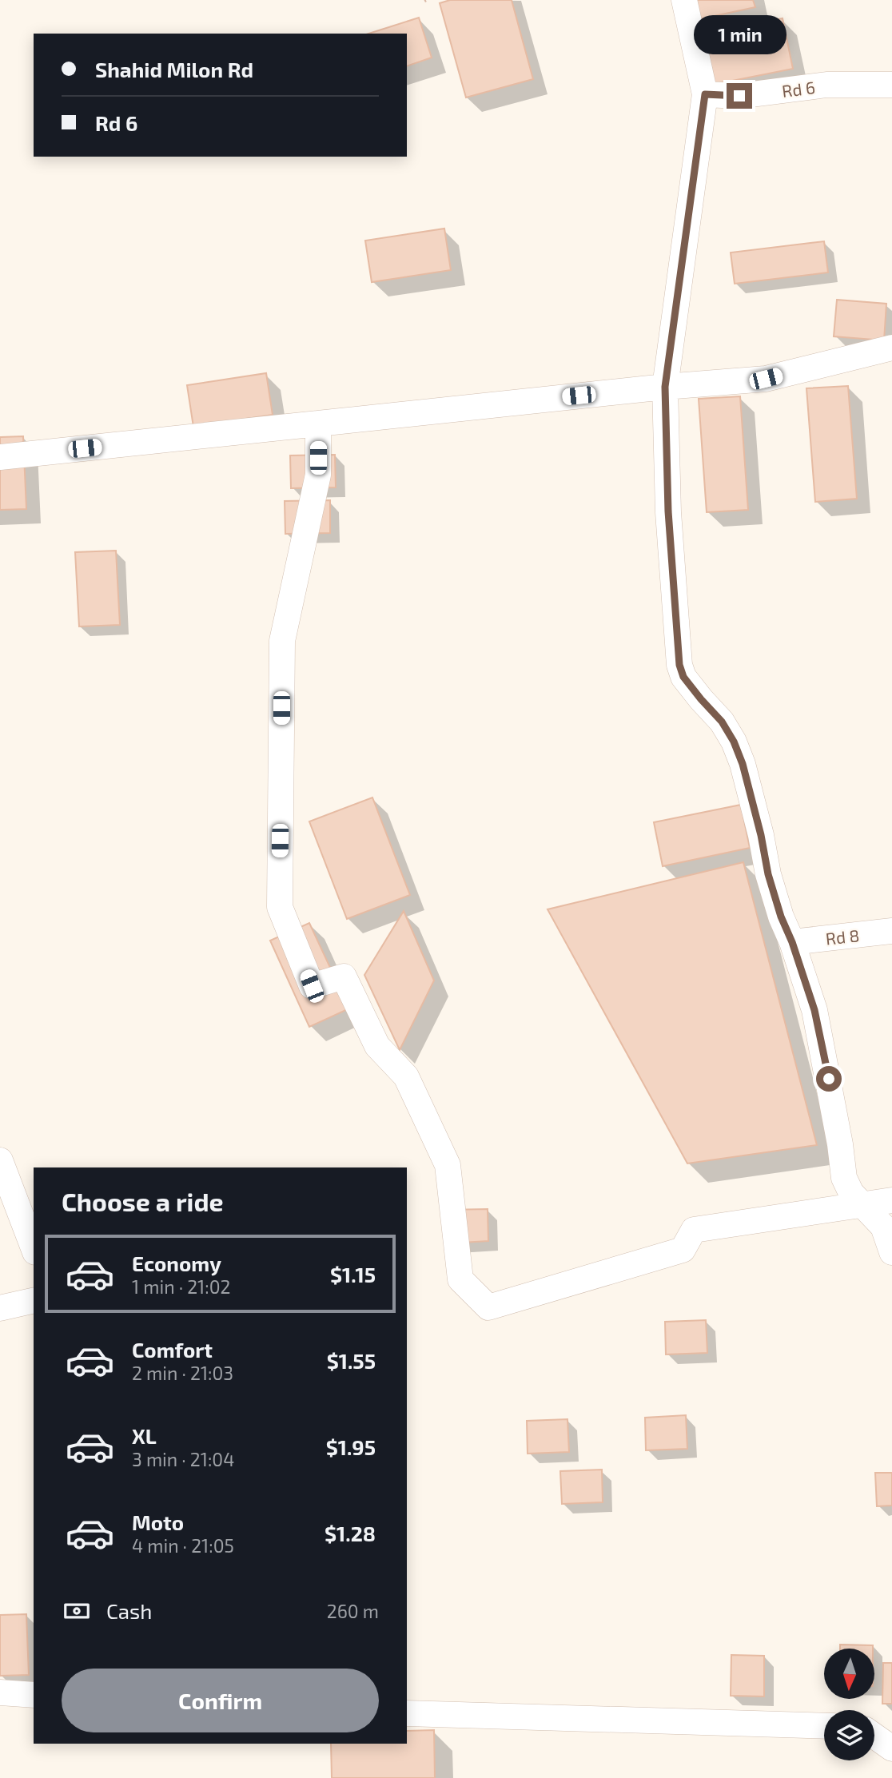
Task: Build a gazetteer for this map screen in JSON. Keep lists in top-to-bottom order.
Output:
{
  "streets": {
    "street": ["Rd 6", "Rd 8"]
  },
  "north": "bottom",
  "page": {
    "bubble": "1 min",
    "banner": ["Shahid Milon Rd", "Rd 6"],
    "heading": "Choose a ride",
    "list": [
      {
        "name": "Economy",
        "note": "1 min · 21:02",
        "value": "$1.15"
      },
      {
        "name": "Comfort",
        "note": "2 min · 21:03",
        "value": "$1.55"
      },
      {
        "name": "XL",
        "note": "3 min · 21:04",
        "value": "$1.95"
      },
      {
        "name": "Moto",
        "note": "4 min · 21:05",
        "value": "$1.28"
      }
    ],
    "pay": ["Cash", "260 m"],
    "buttons": "Confirm"
  }
}
